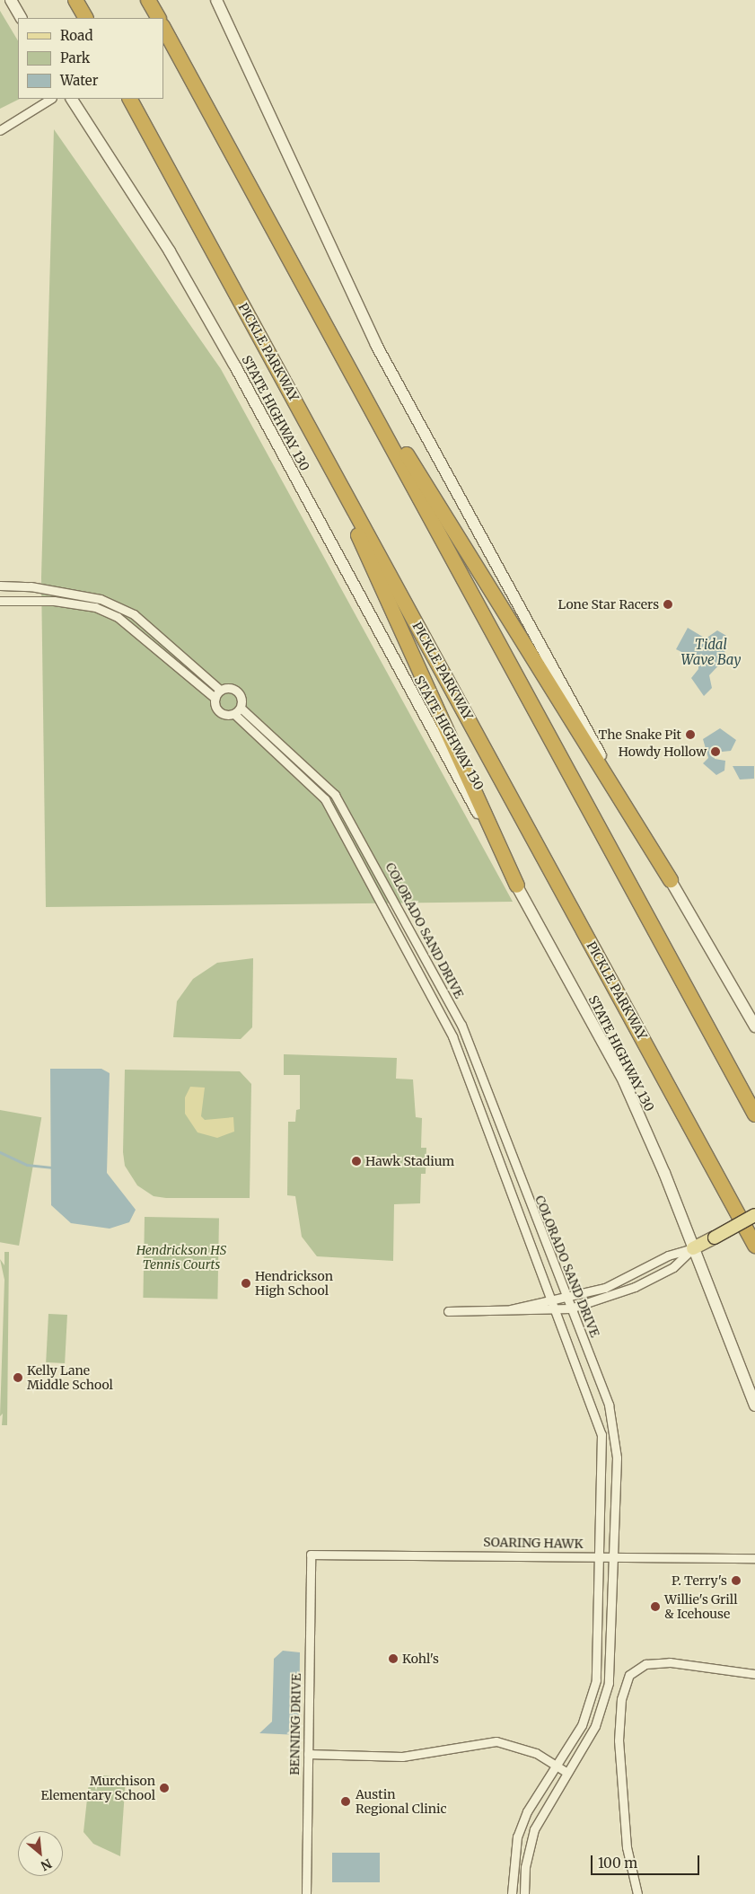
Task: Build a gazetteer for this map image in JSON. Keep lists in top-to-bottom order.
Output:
{
  "streets": {
    "highway": ["PICKLE PARKWAY"],
    "main road": ["STATE HIGHWAY 130"],
    "street": ["COLORADO SAND DRIVE", "SOARING HAWK", "BENNING DRIVE"]
  },
  "crossings": [
    ["COLORADO SAND DRIVE", "SOARING HAWK"],
    ["SOARING HAWK", "BENNING DRIVE"]
  ],
  "water": ["Tidal Wave Bay"],
  "parks": ["Hendrickson HS Tennis Courts"],
  "places": [
    "Lone Star Racers",
    "The Snake Pit",
    "Howdy Hollow",
    "Hawk Stadium",
    "Hendrickson High School",
    "Kelly Lane Middle School",
    "P. Terry's",
    "Willie's Grill & Icehouse",
    "Kohl's",
    "Murchison Elementary School",
    "Austin Regional Clinic"
  ],
  "legend": ["Road", "Park", "Water"],
  "scale_bar": "100 m",
  "north": "bottom right"
}
